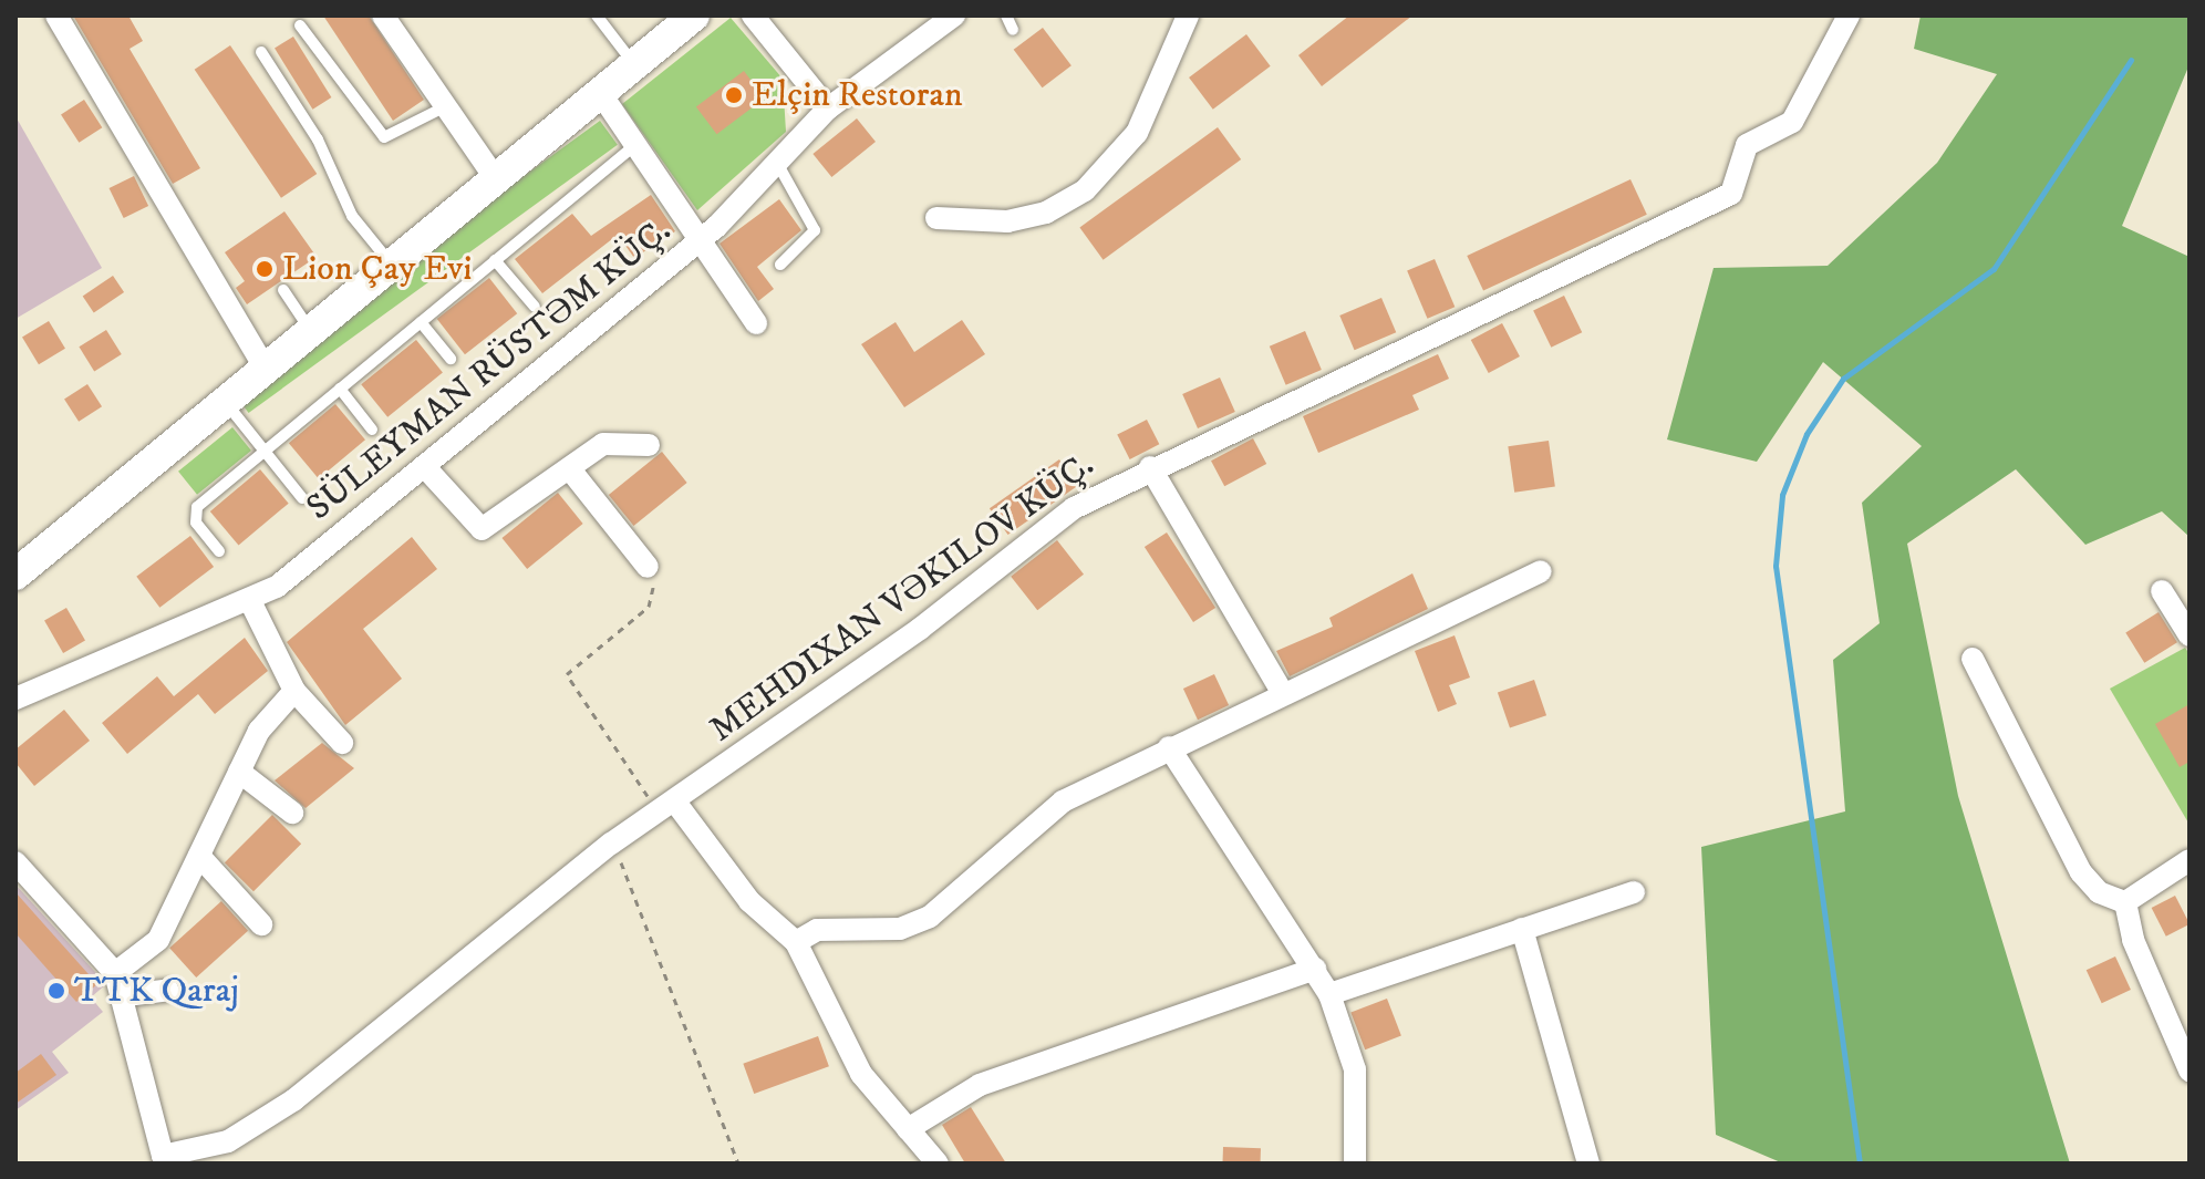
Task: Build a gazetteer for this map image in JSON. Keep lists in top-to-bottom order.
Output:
{
  "streets": {
    "street": ["SÜLEYMAN RÜSTƏM KÜÇ.", "MEHDIXAN VƏKILOV KÜÇ."]
  },
  "places": ["Elçin Restoran", "Lion Çay Evi", "TTK Qaraj"]
}
